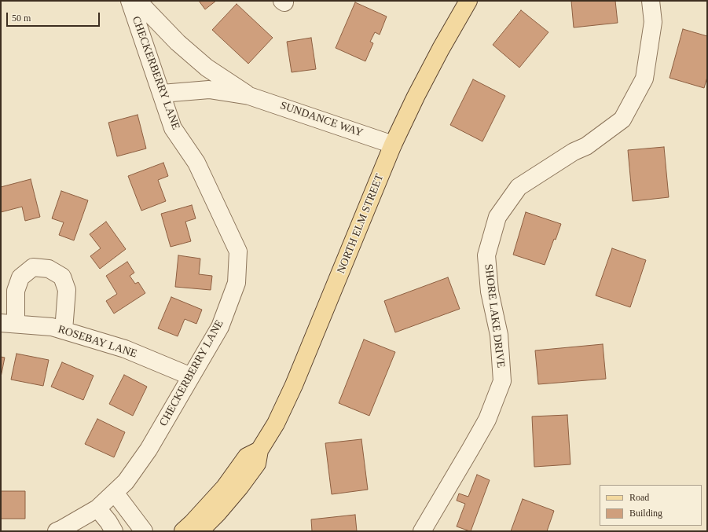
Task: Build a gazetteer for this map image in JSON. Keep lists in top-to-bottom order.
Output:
{
  "streets": {
    "main road": ["NORTH ELM STREET"],
    "street": [
      "CHECKERBERRY LANE",
      "SUNDANCE WAY",
      "SHORE LAKE DRIVE",
      "ROSEBAY LANE"
    ]
  },
  "crossings": [
    ["CHECKERBERRY LANE", "SUNDANCE WAY"],
    ["CHECKERBERRY LANE", "ROSEBAY LANE"],
    ["SUNDANCE WAY", "NORTH ELM STREET"]
  ],
  "legend": ["Road", "Building"],
  "scale_bar": "50 m"
}
